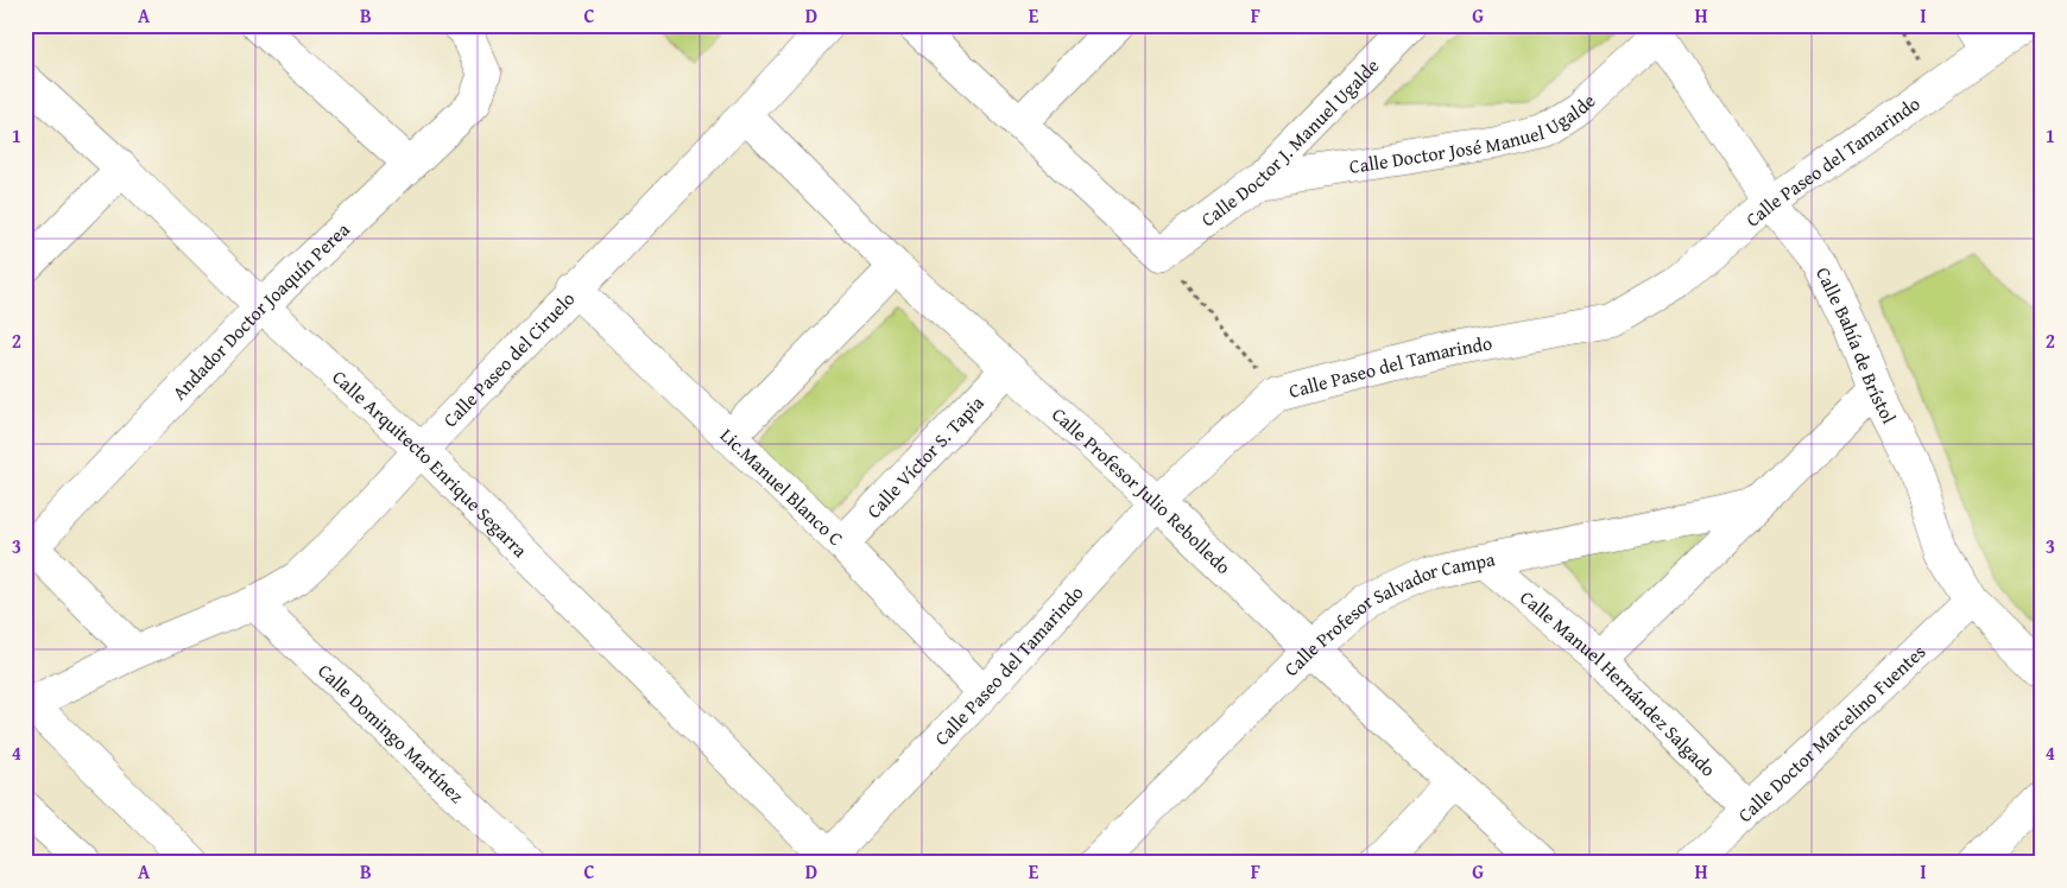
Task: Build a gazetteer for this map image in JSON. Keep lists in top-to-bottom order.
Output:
{
  "streets": {
    "street": [
      "Calle Doctor José Manuel Ugalde",
      "Calle Doctor J. Manuel Ugalde",
      "Calle Paseo del Tamarindo",
      "Andador Doctor Joaquín Perea",
      "Calle Bahía de Brístol",
      "Calle Paseo del Ciruelo",
      "Calle Víctor S. Tapia",
      "Calle Arquitecto Enrique Segarra",
      "Lic.Manuel Blanco C",
      "Calle Profesor Julio Rebolledo",
      "Calle Profesor Salvador Campa",
      "Calle Manuel Hernández Salgado",
      "Calle Doctor Marcelino Fuentes",
      "Calle Domingo Martínez"
    ]
  },
  "crossings": [
    ["Calle Doctor José Manuel Ugalde", "Calle Doctor J. Manuel Ugalde"],
    ["Calle Doctor José Manuel Ugalde", "Calle Bahía de Brístol"],
    ["Calle Paseo del Tamarindo", "Calle Bahía de Brístol"],
    ["Calle Paseo del Tamarindo", "Calle Arquitecto Enrique Segarra"],
    ["Calle Paseo del Tamarindo", "Lic.Manuel Blanco C"],
    ["Calle Paseo del Tamarindo", "Calle Profesor Julio Rebolledo"],
    ["Andador Doctor Joaquín Perea", "Calle Arquitecto Enrique Segarra"],
    ["Calle Bahía de Brístol", "Calle Doctor Marcelino Fuentes"],
    ["Calle Paseo del Ciruelo", "Calle Arquitecto Enrique Segarra"],
    ["Calle Paseo del Ciruelo", "Lic.Manuel Blanco C"],
    ["Calle Paseo del Ciruelo", "Calle Profesor Julio Rebolledo"],
    ["Calle Paseo del Ciruelo", "Calle Domingo Martínez"],
    ["Calle Víctor S. Tapia", "Lic.Manuel Blanco C"],
    ["Calle Víctor S. Tapia", "Calle Profesor Julio Rebolledo"],
    ["Calle Profesor Julio Rebolledo", "Calle Profesor Salvador Campa"],
    ["Calle Profesor Salvador Campa", "Calle Manuel Hernández Salgado"],
    ["Calle Manuel Hernández Salgado", "Calle Doctor Marcelino Fuentes"]
  ],
  "grid": {
    "columns": [
      "A",
      "B",
      "C",
      "D",
      "E",
      "F",
      "G",
      "H",
      "I"
    ],
    "rows": [
      "1",
      "2",
      "3",
      "4"
    ]
  }
}
